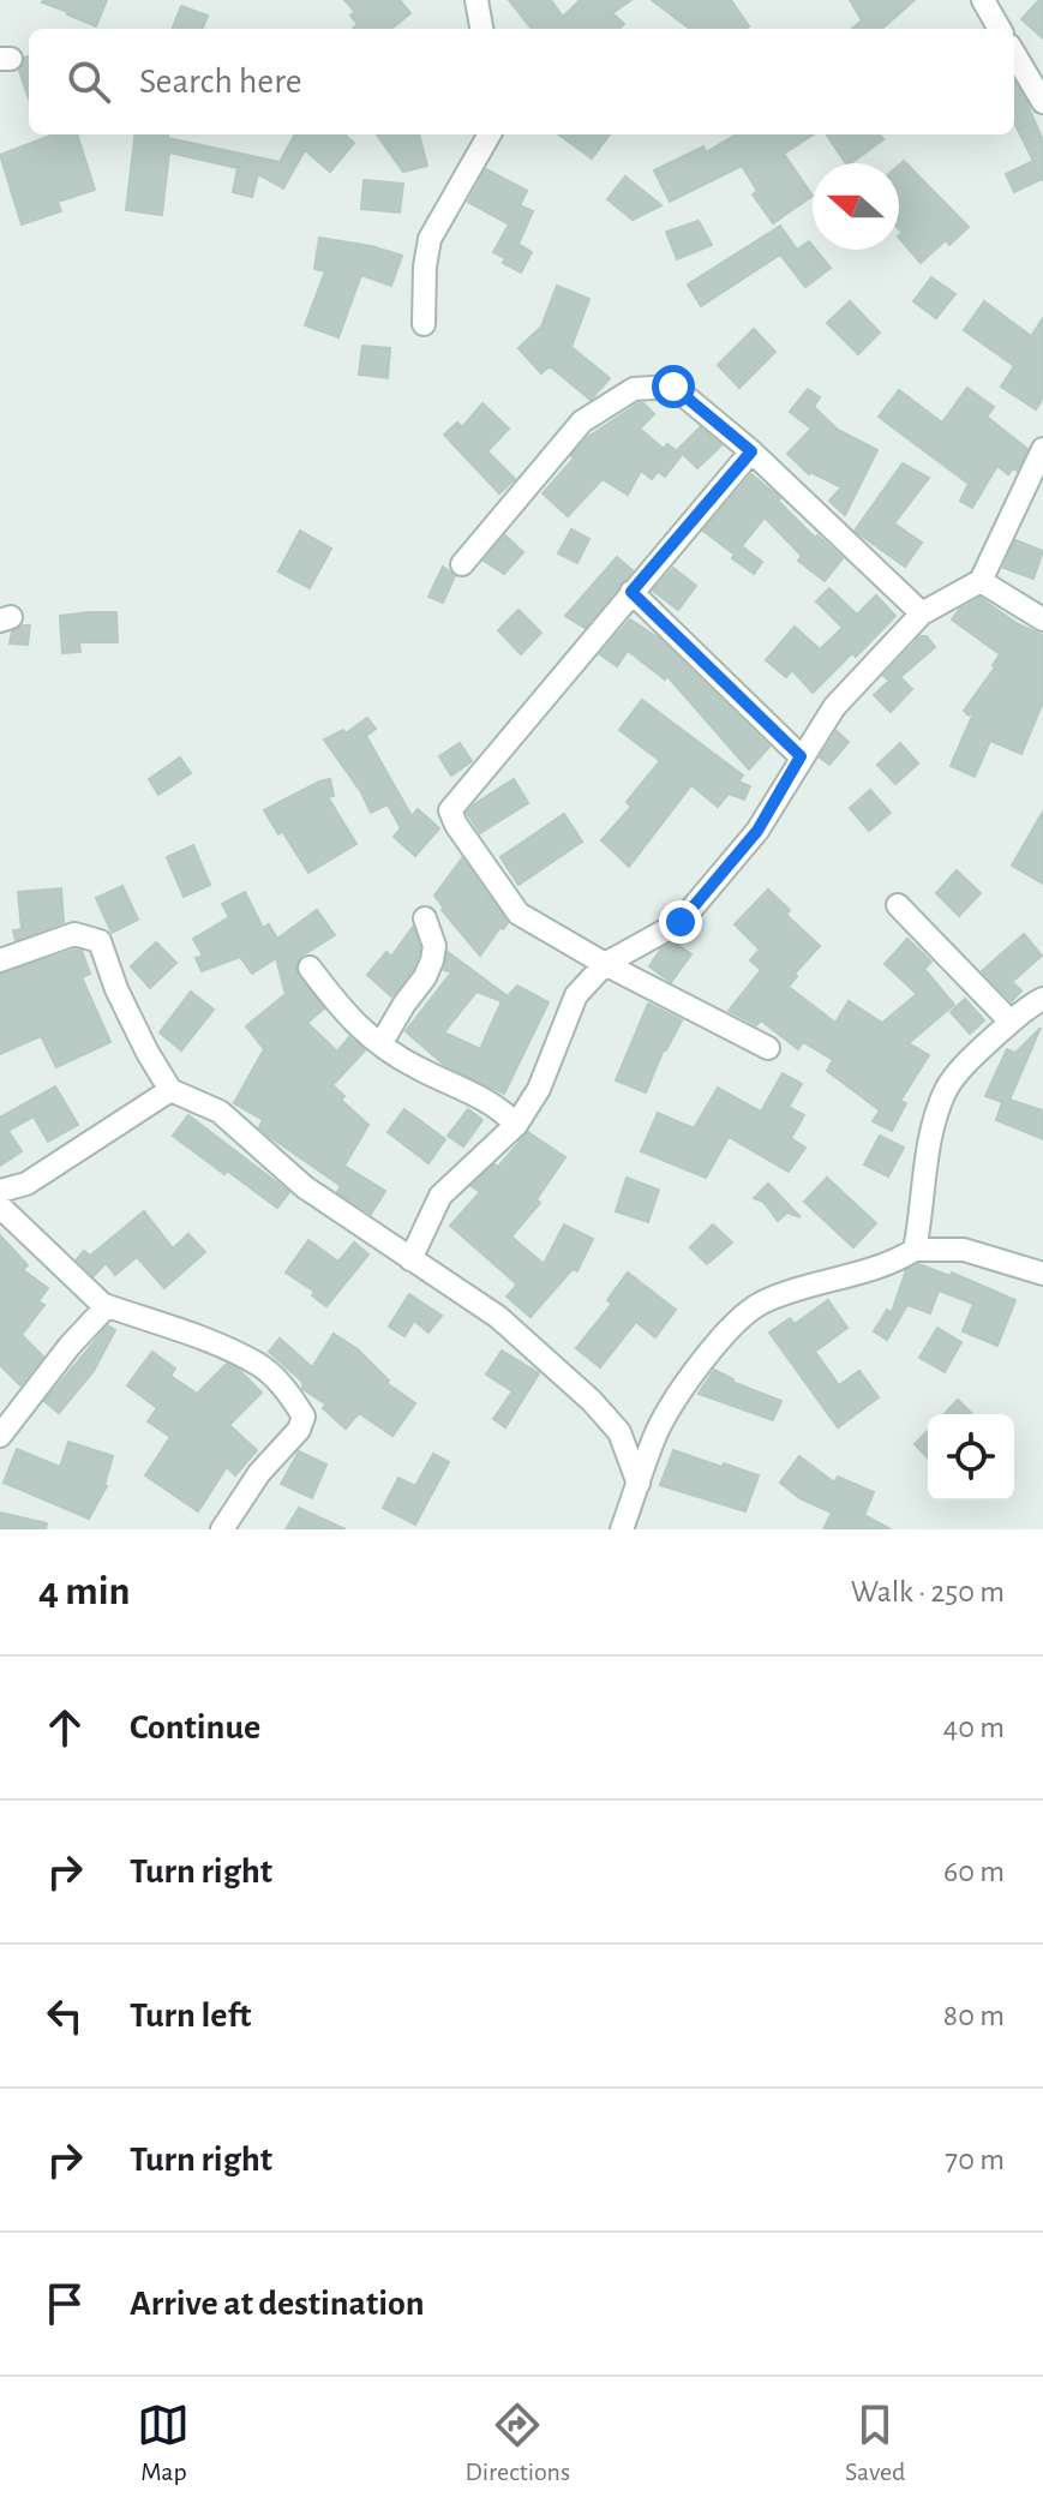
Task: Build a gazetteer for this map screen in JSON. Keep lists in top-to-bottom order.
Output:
{
  "north": "left",
  "page": {
    "search": "Search here",
    "heading": ["4 min", "Walk · 250 m"],
    "list": [
      ["Continue", "40 m"],
      ["Turn right", "60 m"],
      ["Turn left", "80 m"],
      ["Turn right", "70 m"],
      "Arrive at destination"
    ],
    "nav": ["Map", "Directions", "Saved"]
  }
}
